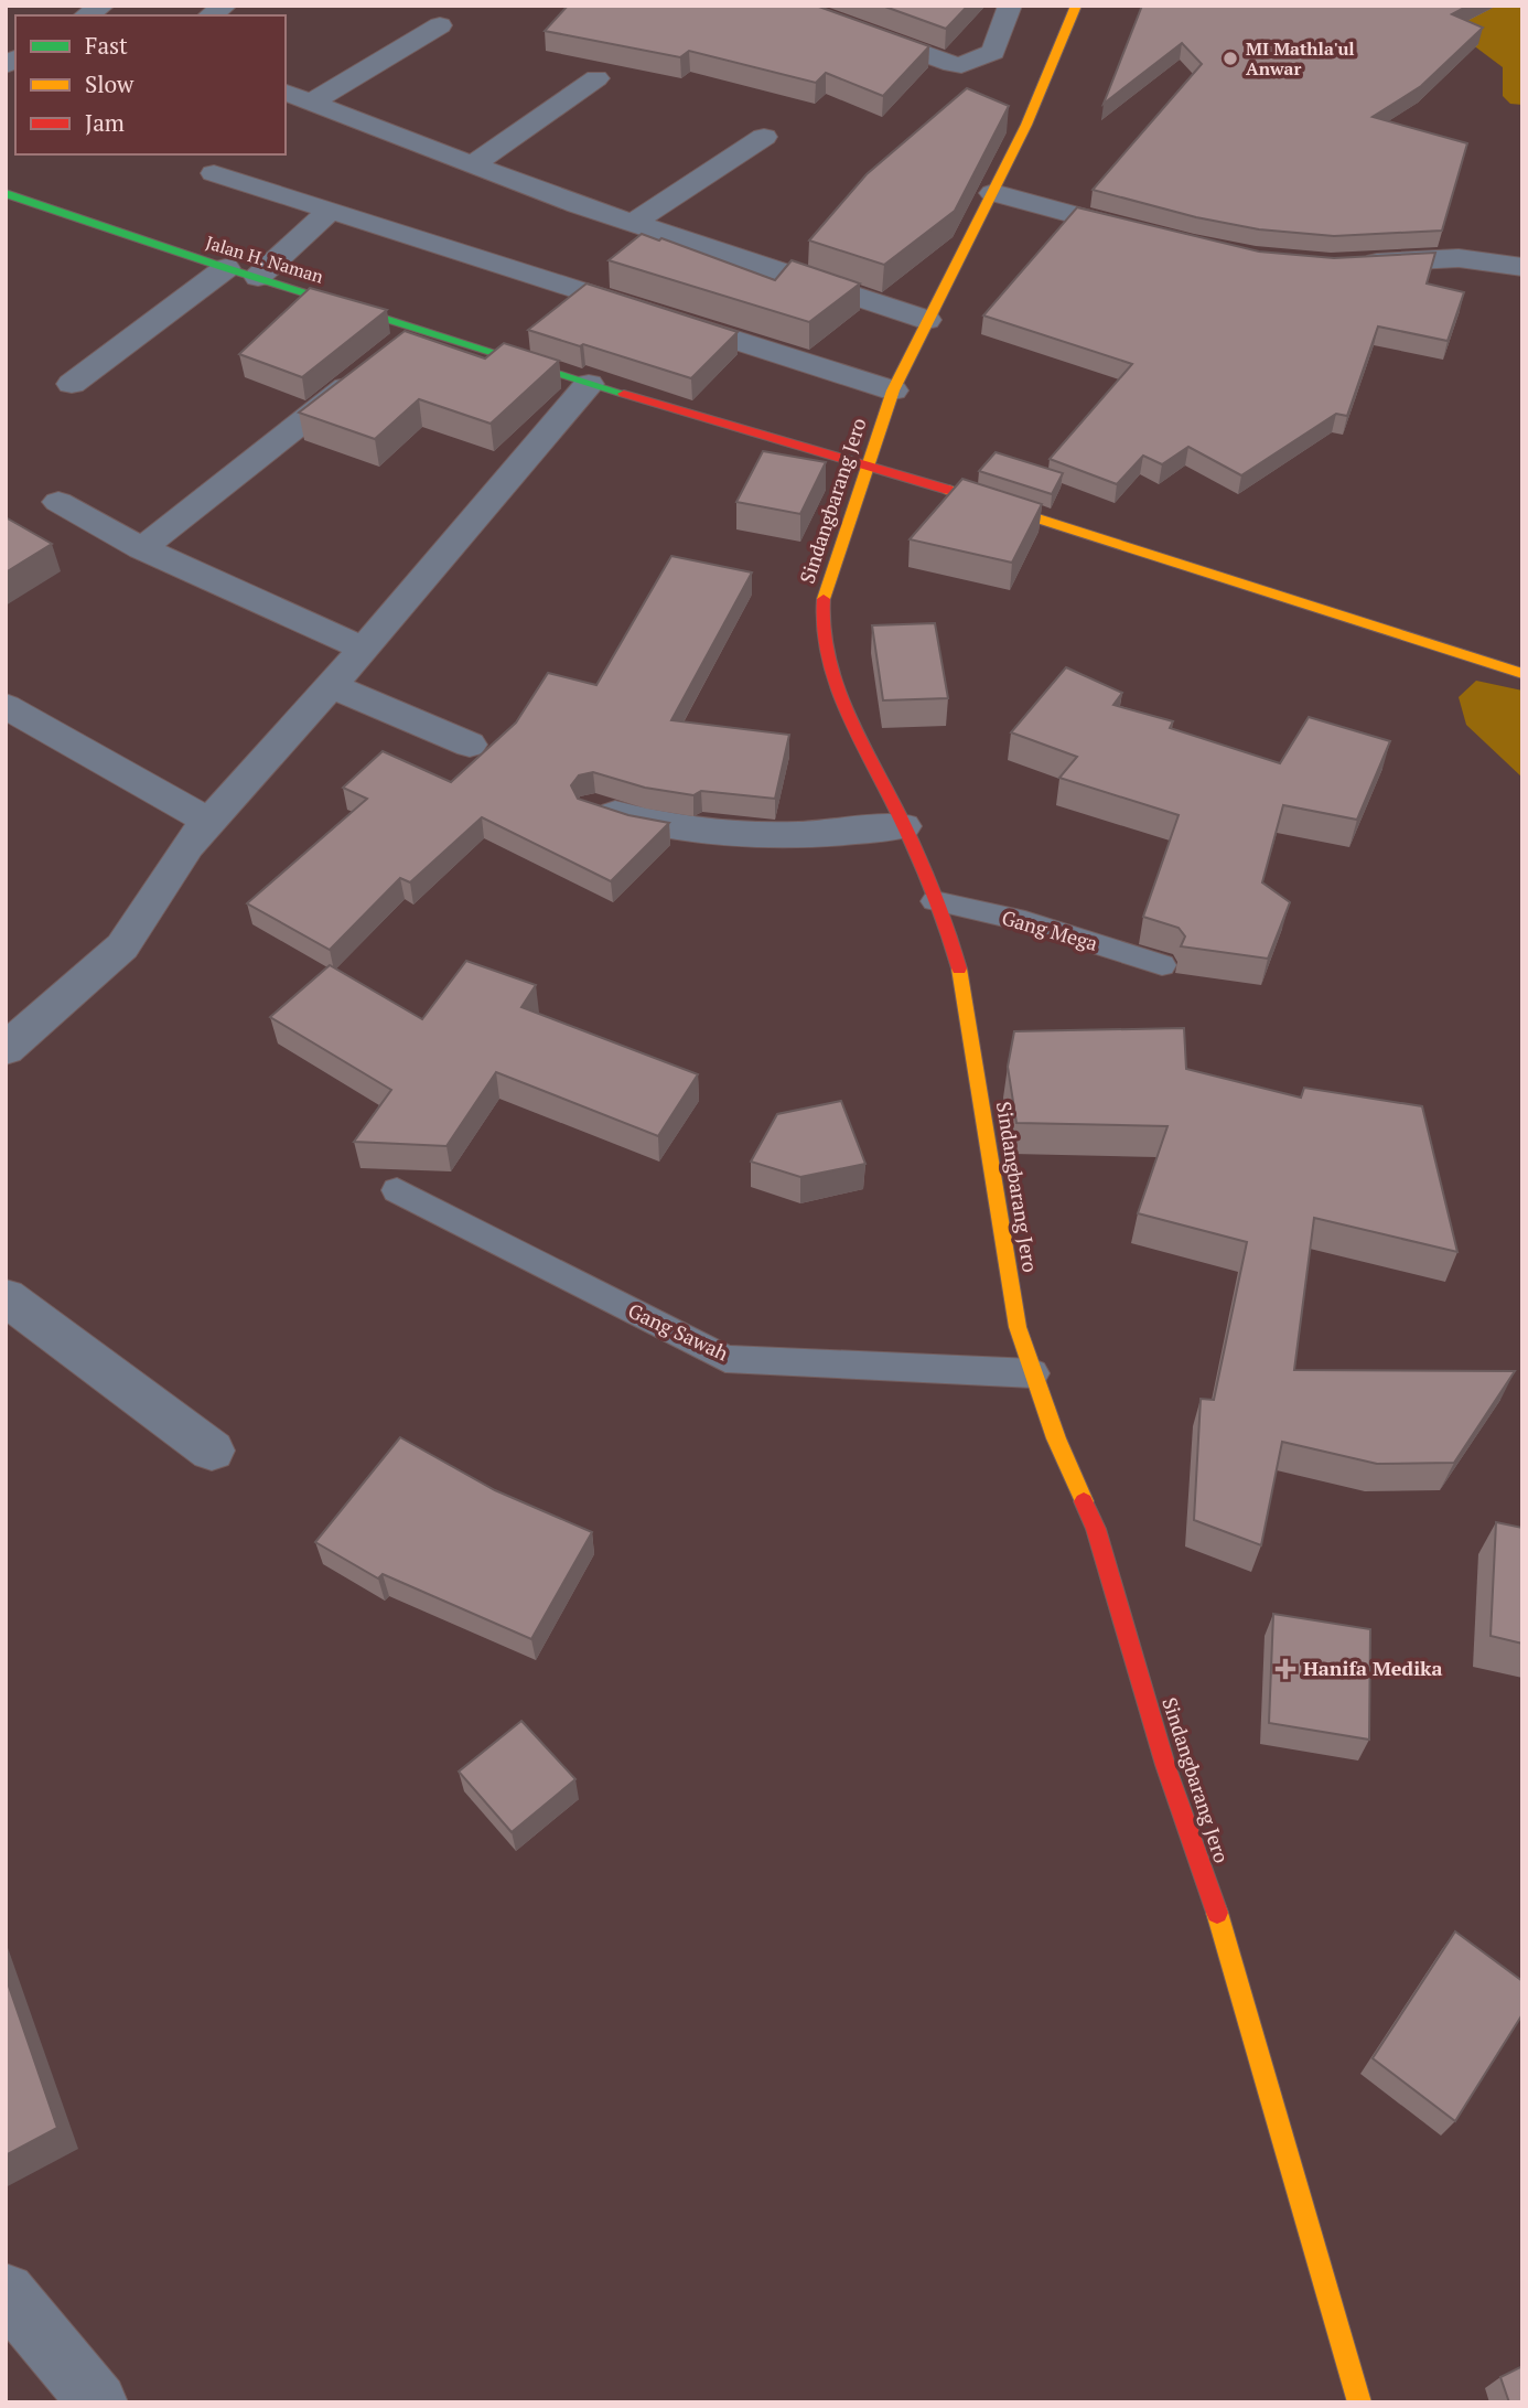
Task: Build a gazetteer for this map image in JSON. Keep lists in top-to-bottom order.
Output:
{
  "streets": {
    "street": ["Jalan H. Naman", "Sindangbarang Jero"],
    "lane": ["Gang Mega", "Gang Sawah"]
  },
  "crossings": [
    ["Jalan H. Naman", "Sindangbarang Jero"],
    ["Sindangbarang Jero", "Gang Mega"],
    ["Sindangbarang Jero", "Gang Sawah"]
  ],
  "places": {
    "other": ["MI Mathla'ul Anwar"],
    "health": ["Hanifa Medika"]
  },
  "legend": ["Fast", "Slow", "Jam"]
}
